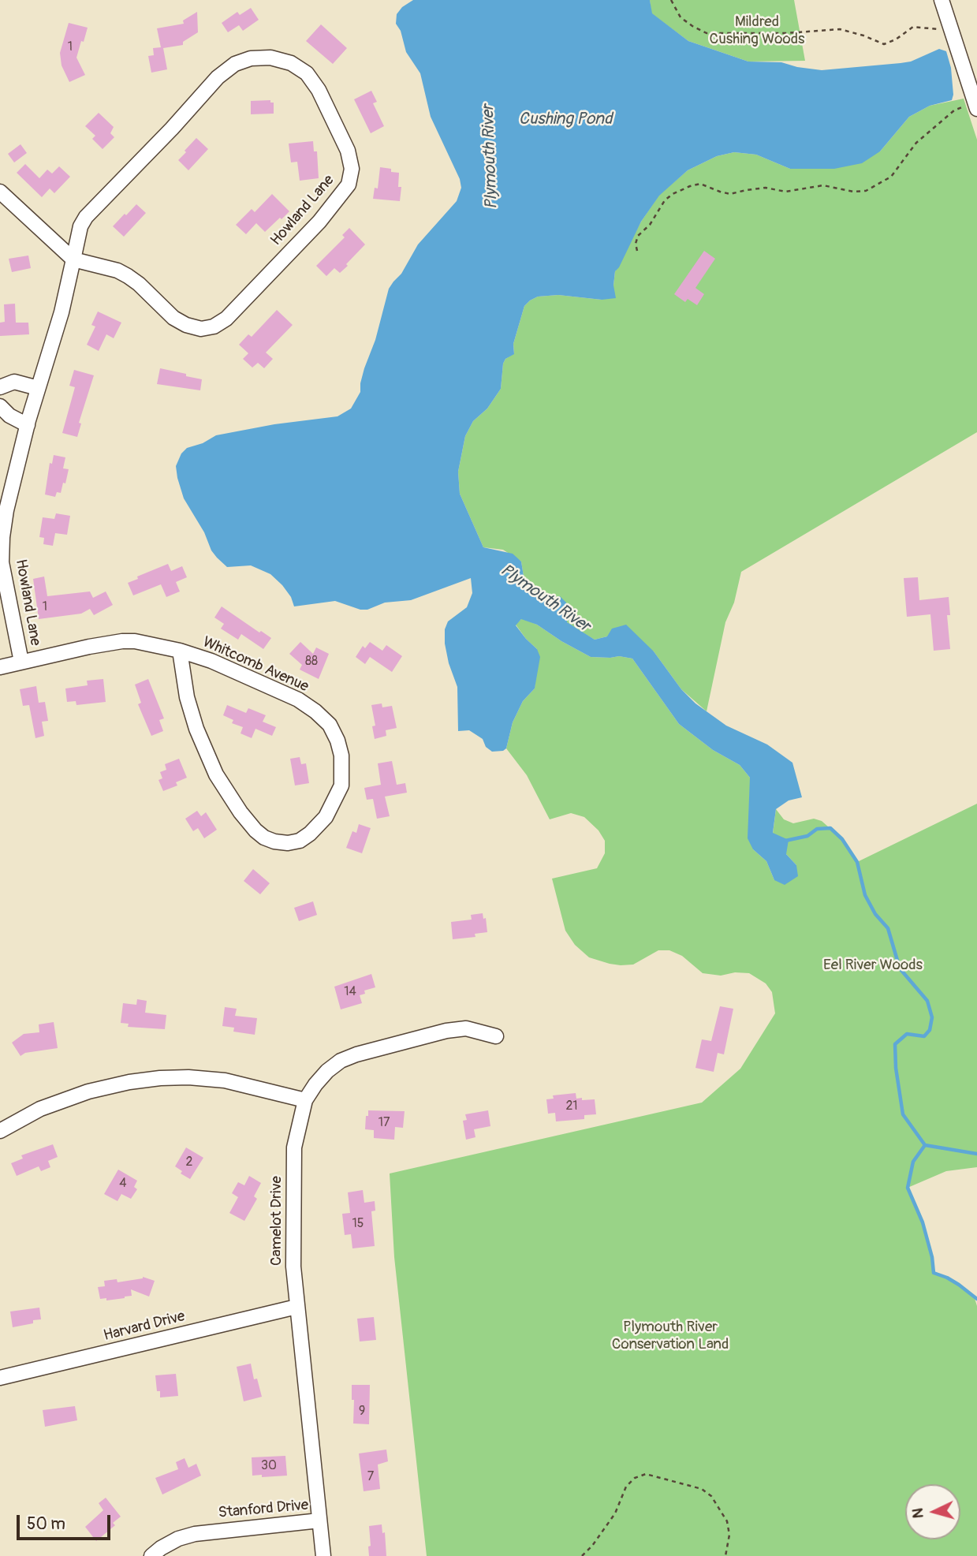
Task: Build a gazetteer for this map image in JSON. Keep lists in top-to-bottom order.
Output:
{
  "streets": {
    "street": [
      "Howland Lane",
      "Whitcomb Avenue",
      "Camelot Drive",
      "Harvard Drive",
      "Stanford Drive"
    ]
  },
  "crossings": [
    ["Howland Lane", "Whitcomb Avenue"],
    ["Camelot Drive", "Harvard Drive"],
    ["Camelot Drive", "Stanford Drive"]
  ],
  "water": ["Cushing Pond", "Plymouth River"],
  "parks": ["Mildred Cushing Woods", "Eel River Woods", "Plymouth River Conservation Land"],
  "house_numbers": [
    "1",
    "1",
    "88",
    "14",
    "21",
    "17",
    "2",
    "4",
    "15",
    "9",
    "30",
    "7"
  ],
  "scale_bar": "50 m",
  "north": "left"
}
